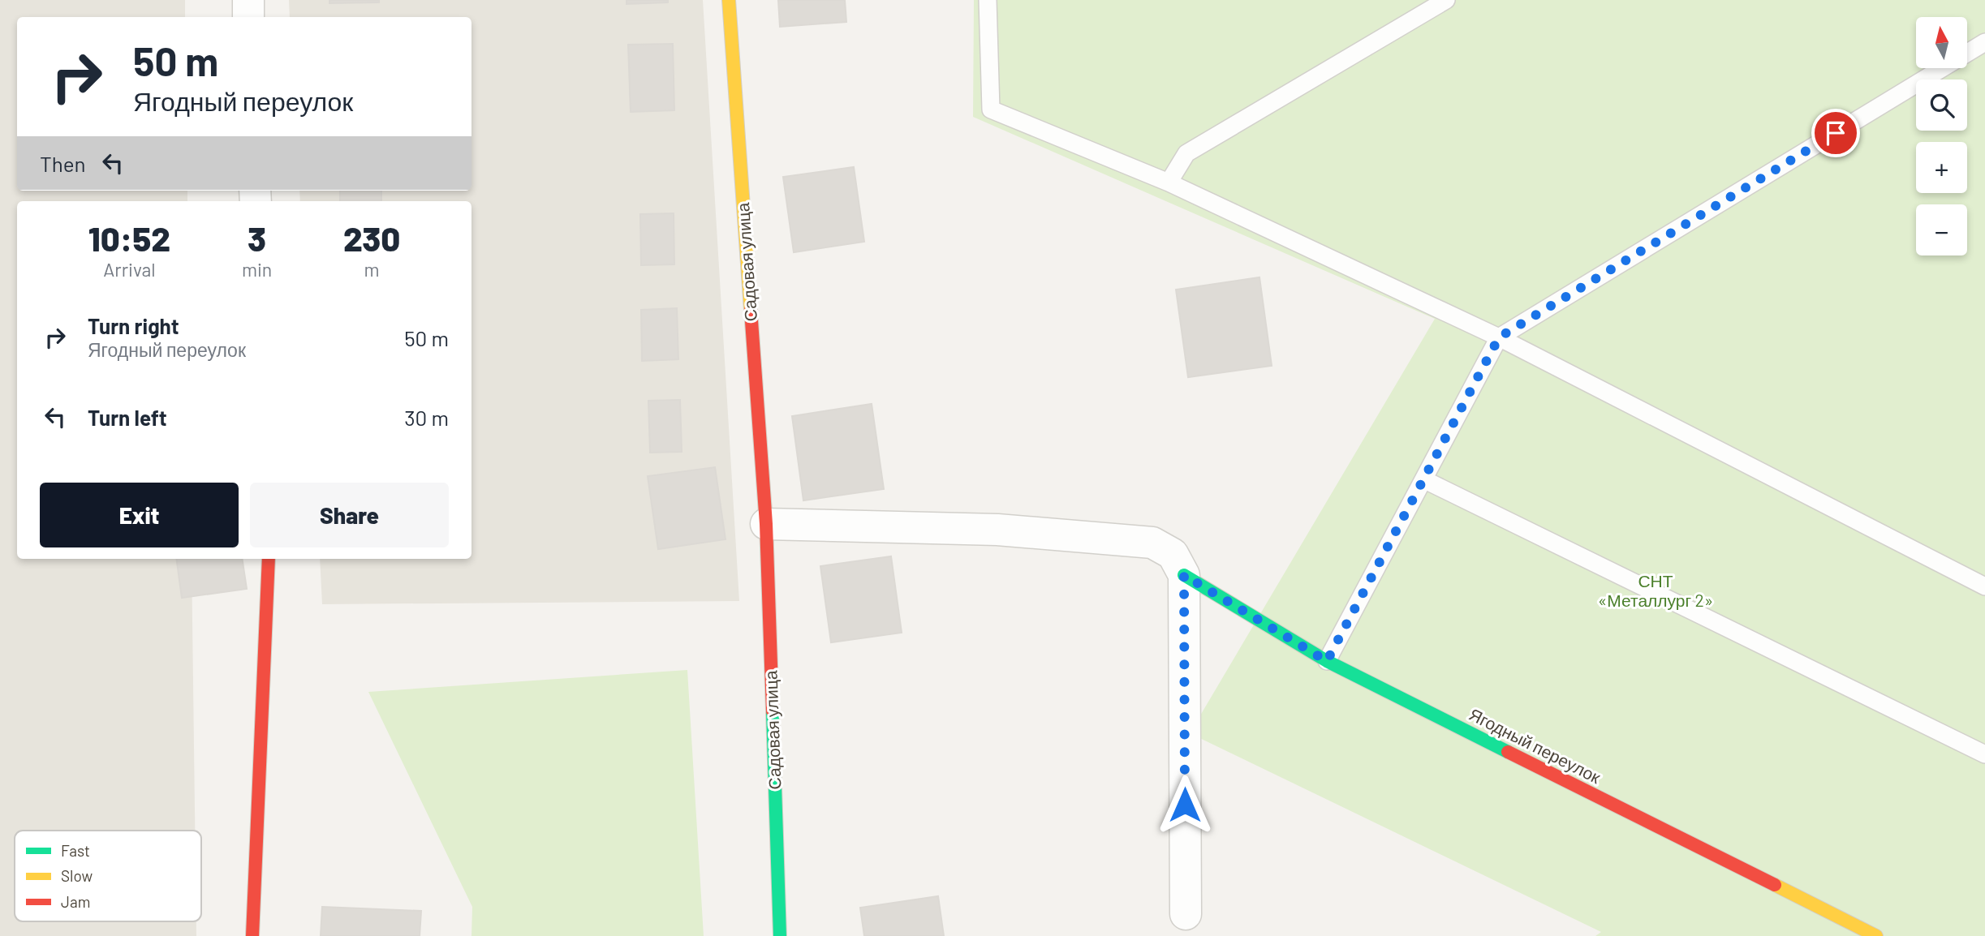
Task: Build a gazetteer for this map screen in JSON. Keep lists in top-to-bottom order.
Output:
{
  "streets": {
    "street": ["Садовая улица", "Ягодный переулок"]
  },
  "parks": ["СНТ «Металлург 2»"],
  "legend": ["Fast", "Slow", "Jam"],
  "north": "top",
  "page": {
    "map_buttons": ["+", "−"],
    "turn": ["50 m", "Ягодный переулок"],
    "then": "Then",
    "eta": [
      "10:52",
      "Arrival",
      "3",
      "min",
      "230",
      "m"
    ],
    "list": [
      {
        "name": "Turn right",
        "note": "Ягодный переулок",
        "value": "50 m"
      },
      {
        "name": "Turn left",
        "value": "30 m"
      }
    ],
    "buttons": ["Exit", "Share"]
  }
}
